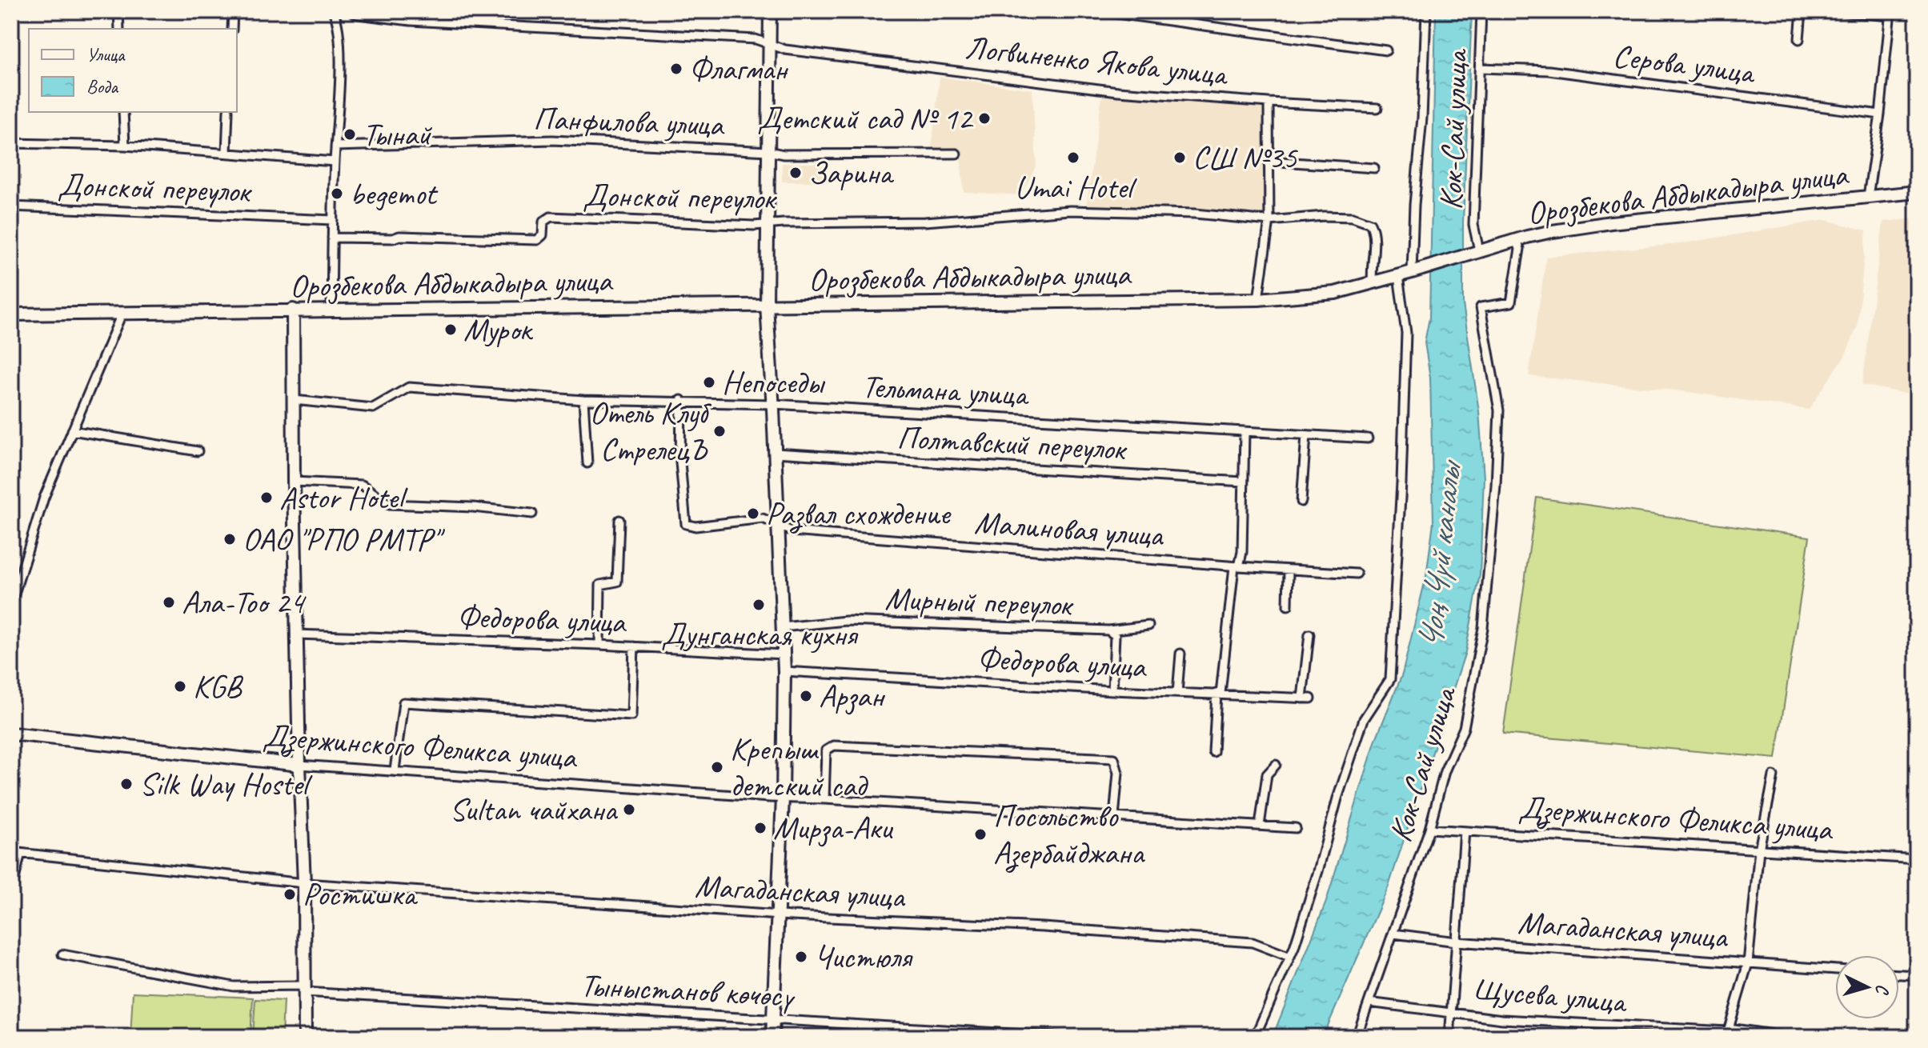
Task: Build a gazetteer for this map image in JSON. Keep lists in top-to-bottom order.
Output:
{
  "streets": {
    "street": [
      "Логвиненко Якова улица",
      "Серова улица",
      "Панфилова улица",
      "Кок-Сай улица",
      "Донской переулок",
      "Орозбекова Абдыкадыра улица",
      "Тельмана улица",
      "Полтавский переулок",
      "Малиновая улица",
      "Мирный переулок",
      "Федорова улица",
      "Дзержинского Феликса улица",
      "Магаданская улица",
      "Тыныстанов көчөсү",
      "Щусева улица"
    ]
  },
  "crossings": [
    ["Серова улица", "Кок-Сай улица"],
    ["Кок-Сай улица", "Орозбекова Абдыкадыра улица"],
    ["Кок-Сай улица", "Дзержинского Феликса улица"],
    ["Кок-Сай улица", "Магаданская улица"],
    ["Кок-Сай улица", "Щусева улица"],
    ["Донской переулок", "Орозбекова Абдыкадыра улица"],
    ["Тельмана улица", "Малиновая улица"],
    ["Мирный переулок", "Федорова улица"]
  ],
  "water": ["Чоң Чүй каналы"],
  "places": [
    "Флагман",
    "Детский сад № 12",
    "Тынай",
    "Umai Hotel",
    "СШ №35",
    "Зарина",
    "begemot",
    "Мурок",
    "Непоседы",
    "Отель Клуб СтрелецЪ",
    "Astor Hotel",
    "Развал схождение",
    "ОАО \"РПО РМТР\"",
    "Ала-Тоо 24",
    "Дунганская кухня",
    "KGB",
    "Арзан",
    "Крепыш детский сад",
    "Silk Way Hostel",
    "Sultan чайхана",
    "Мирза-Аки",
    "Посольство Азербайджана",
    "Ростишка",
    "Чистюля"
  ],
  "legend": ["Улица", "Вода"],
  "north": "right"
}
